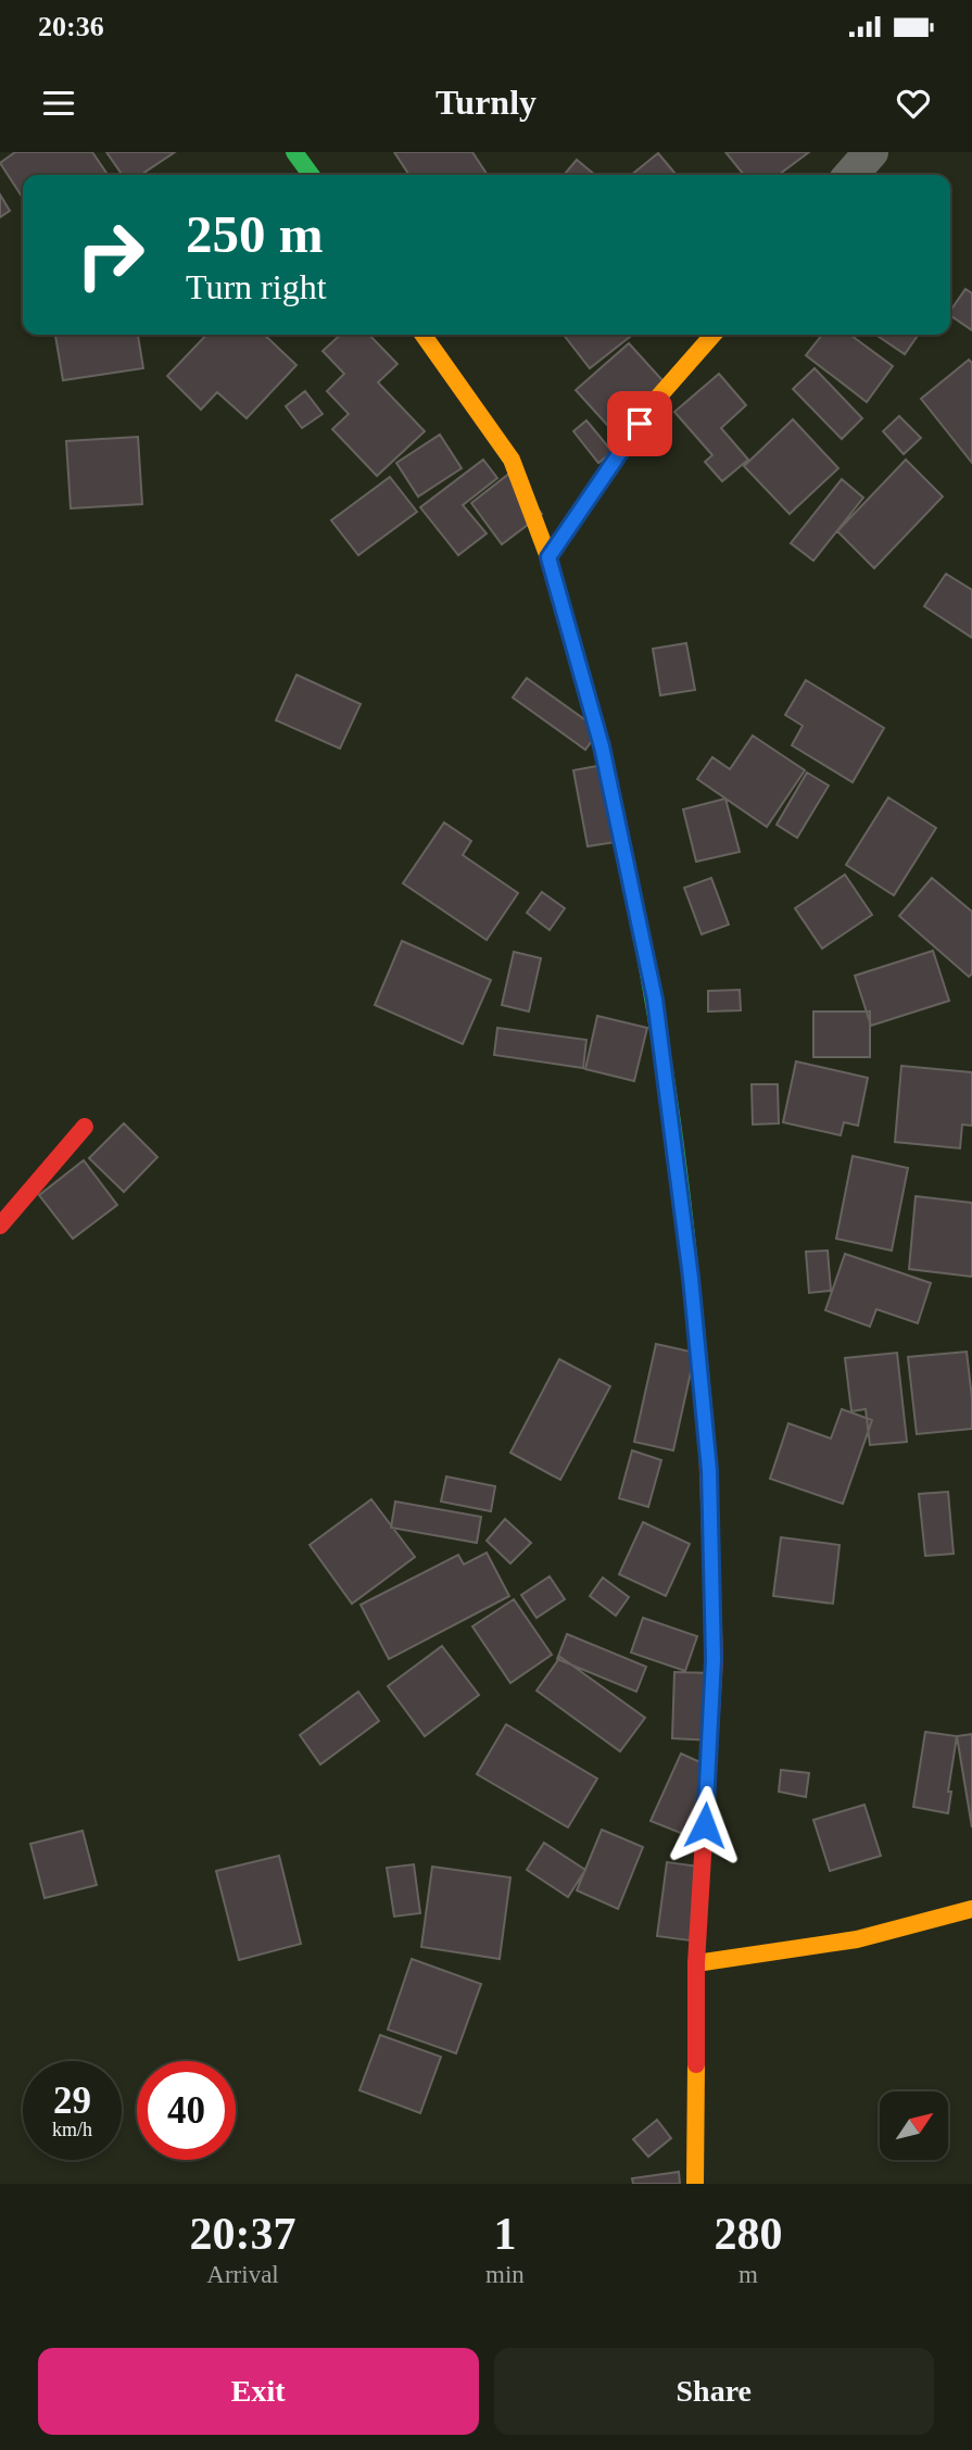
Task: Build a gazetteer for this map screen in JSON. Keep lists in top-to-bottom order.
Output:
{
  "north": "top right",
  "page": {
    "status": "20:36",
    "header": "Turnly",
    "turn": ["250 m", "Turn right"],
    "speed": "29 km/h",
    "limit": "40",
    "eta": [
      "20:37",
      "Arrival",
      "1",
      "min",
      "280",
      "m"
    ],
    "buttons": ["Exit", "Share"]
  }
}
